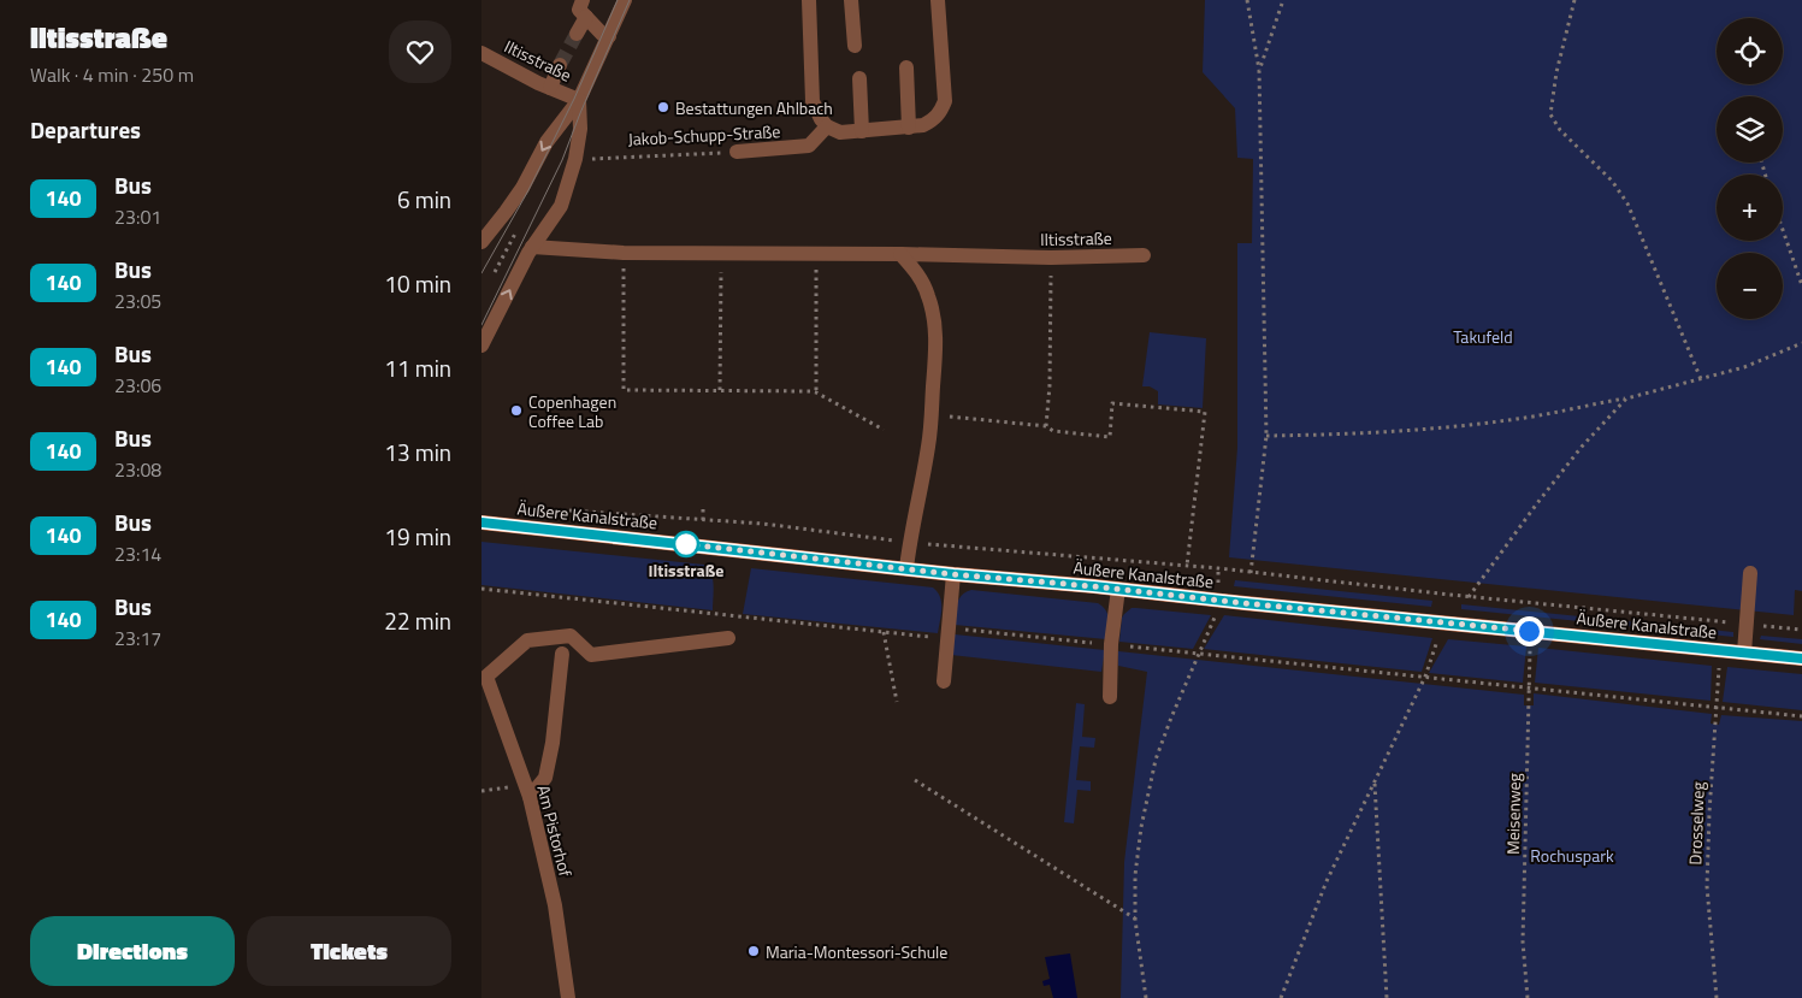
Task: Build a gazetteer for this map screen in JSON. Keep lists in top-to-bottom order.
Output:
{
  "streets": {
    "main road": ["Äußere Kanalstraße"],
    "street": ["Iltisstraße", "Jakob-Schupp-Straße", "Am Pistorhof"],
    "path": ["Meisenweg", "Drosselweg"]
  },
  "crossings": [
    ["Iltisstraße", "Jakob-Schupp-Straße"],
    ["Äußere Kanalstraße", "Meisenweg"],
    ["Äußere Kanalstraße", "Drosselweg"]
  ],
  "parks": ["Takufeld", "Rochuspark"],
  "places": [
    "Bestattungen Ahlbach",
    "Copenhagen Coffee Lab",
    "Iltisstraße",
    "Maria-Montessori-Schule"
  ],
  "lines": ["bus line 140"],
  "page": {
    "heading": [
      ["Iltisstraße", "Walk · 4 min · 250 m"],
      "Departures"
    ],
    "map_buttons": ["+", "−"],
    "list": [
      {
        "mark": "140",
        "name": "Bus",
        "note": "23:01",
        "value": "6 min"
      },
      {
        "mark": "140",
        "name": "Bus",
        "note": "23:05",
        "value": "10 min"
      },
      {
        "mark": "140",
        "name": "Bus",
        "note": "23:06",
        "value": "11 min"
      },
      {
        "mark": "140",
        "name": "Bus",
        "note": "23:08",
        "value": "13 min"
      },
      {
        "mark": "140",
        "name": "Bus",
        "note": "23:14",
        "value": "19 min"
      },
      {
        "mark": "140",
        "name": "Bus",
        "note": "23:17",
        "value": "22 min"
      }
    ],
    "buttons": ["Directions", "Tickets"]
  }
}
